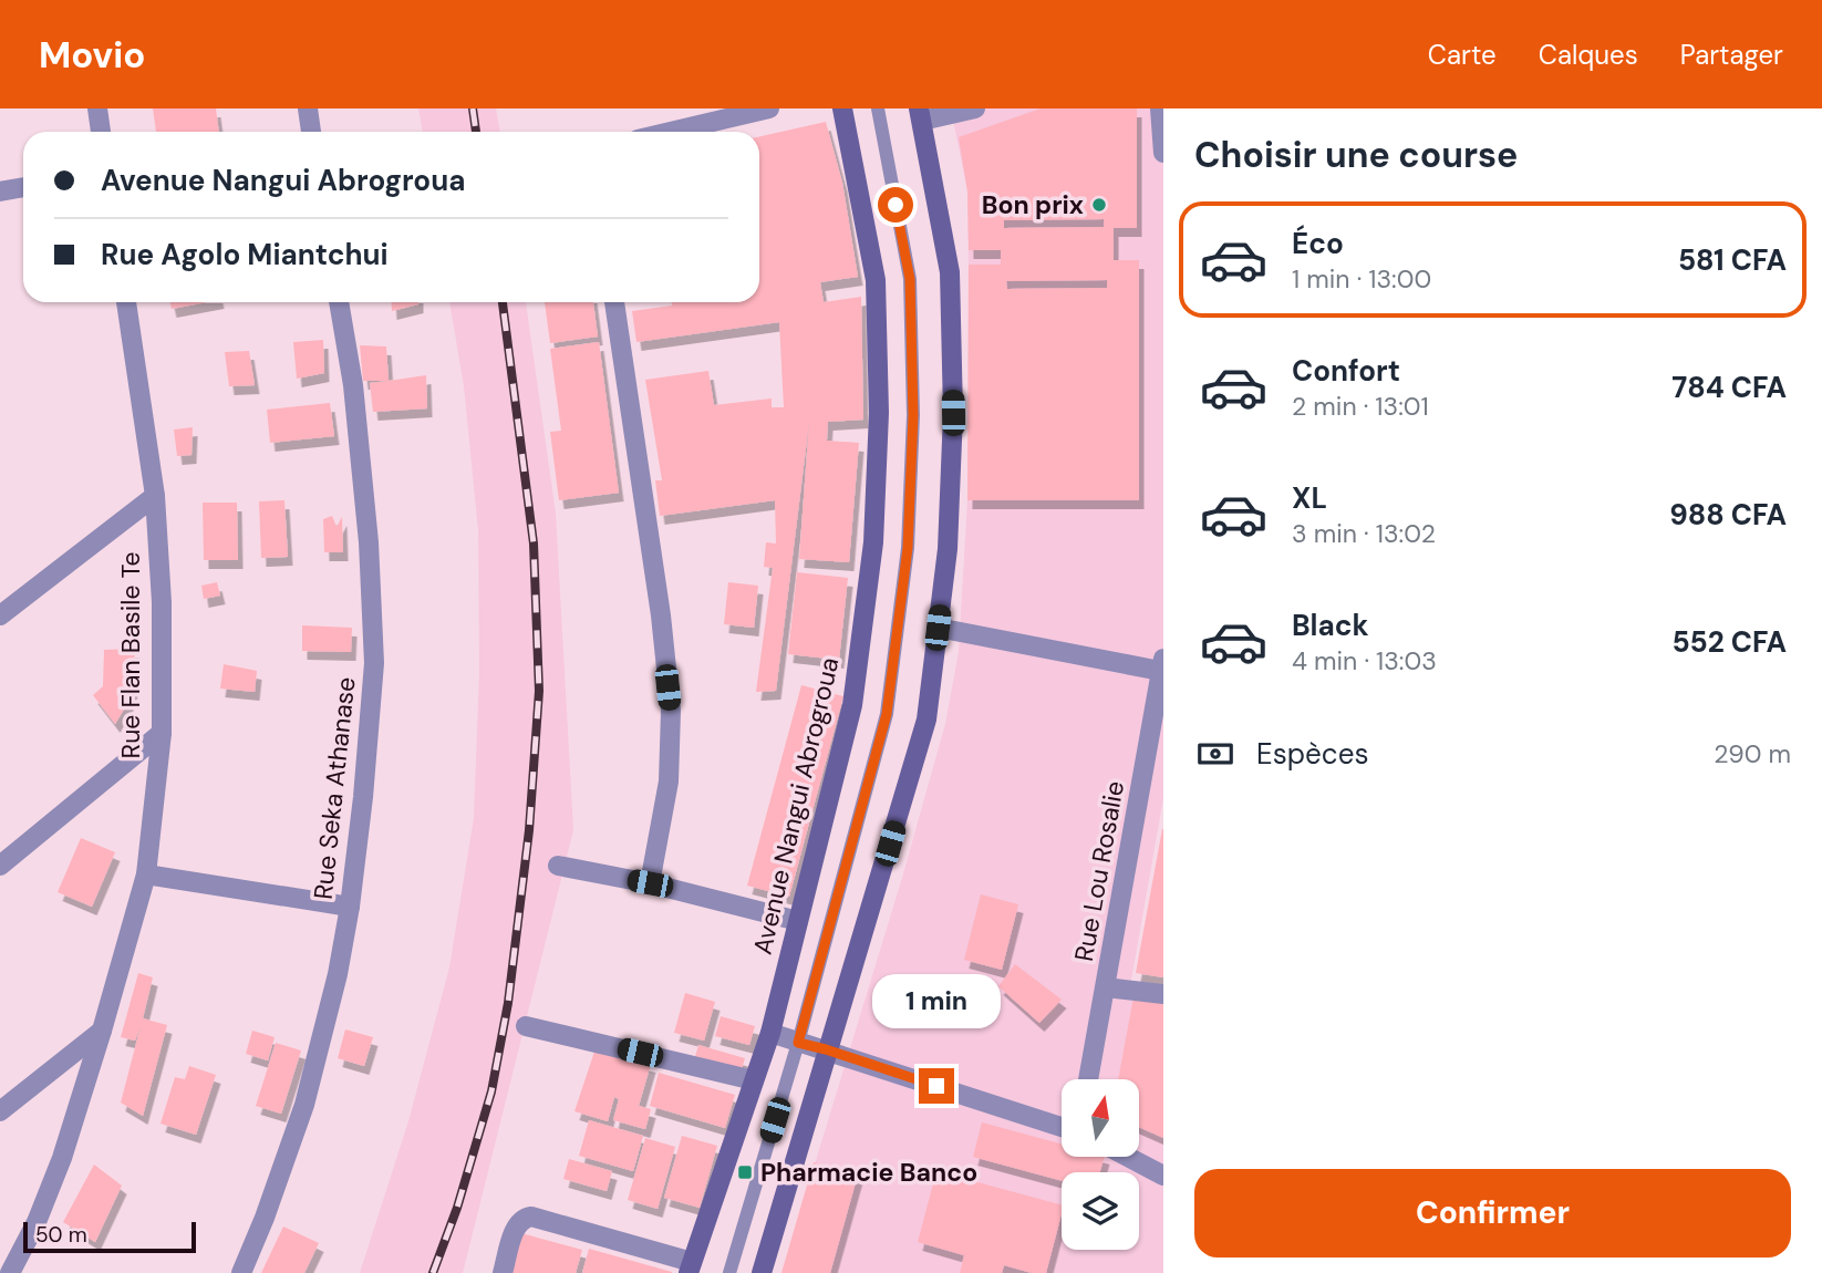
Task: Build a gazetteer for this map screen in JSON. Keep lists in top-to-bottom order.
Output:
{
  "streets": {
    "street": [
      "Rue Flan Basile Te",
      "Rue Seka Athanase",
      "Avenue Nangui Abrogroua",
      "Rue Lou Rosalie"
    ]
  },
  "places": {
    "other": ["Bon prix"],
    "transit": ["Pharmacie Banco"]
  },
  "scale_bar": "50 m",
  "north": "top",
  "page": {
    "header": "Movio",
    "nav": ["Carte", "Calques", "Partager"],
    "heading": "Choisir une course",
    "banner": ["Avenue Nangui Abrogroua", "Rue Agolo Miantchui"],
    "list": [
      {
        "name": "Éco",
        "note": "1 min · 13:00",
        "value": "581 CFA"
      },
      {
        "name": "Confort",
        "note": "2 min · 13:01",
        "value": "784 CFA"
      },
      {
        "name": "XL",
        "note": "3 min · 13:02",
        "value": "988 CFA"
      },
      {
        "name": "Black",
        "note": "4 min · 13:03",
        "value": "552 CFA"
      }
    ],
    "pay": ["Espèces", "290 m"],
    "bubble": "1 min",
    "buttons": "Confirmer",
    "scale": "50 m"
  }
}
